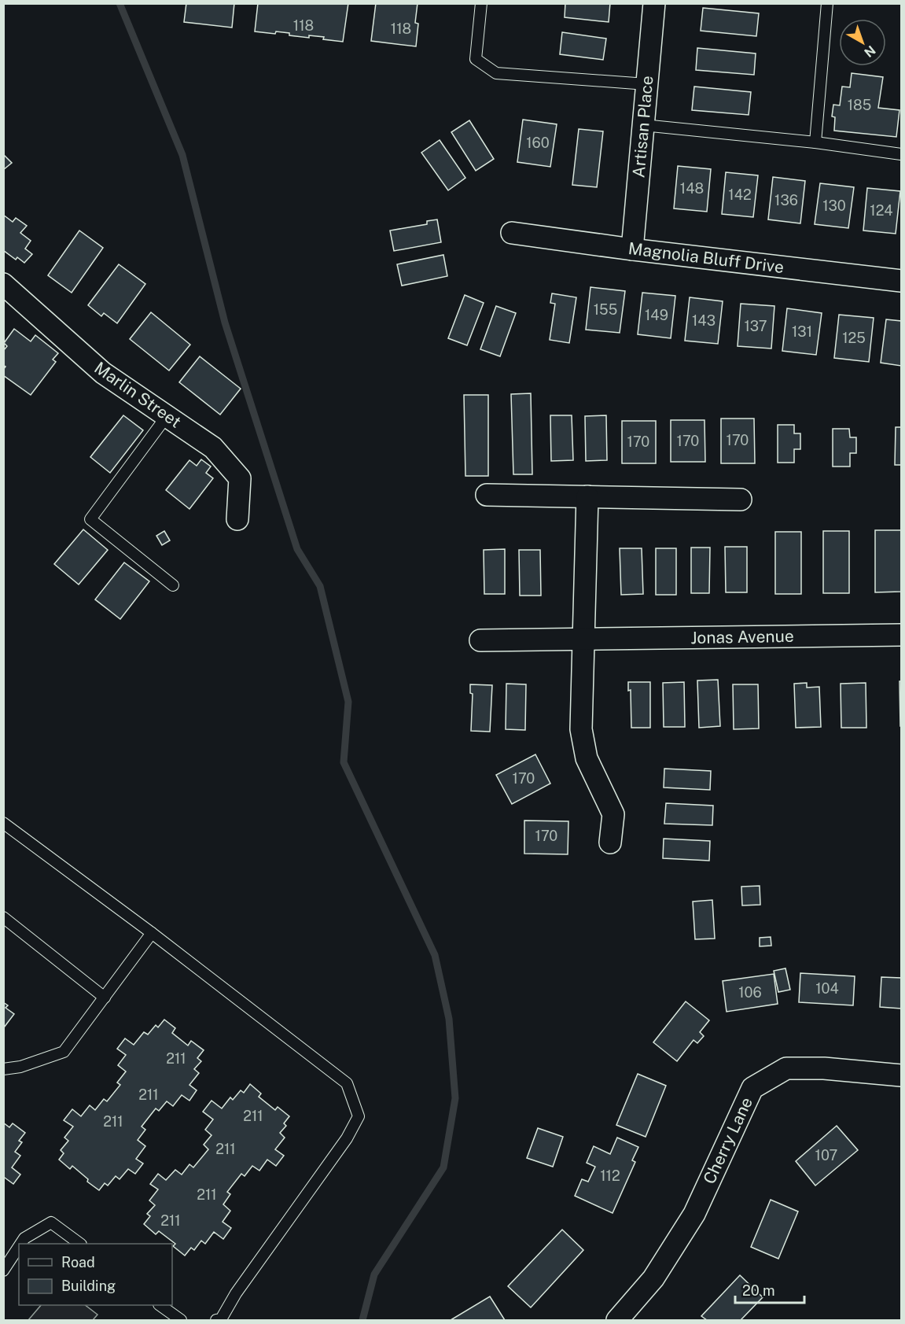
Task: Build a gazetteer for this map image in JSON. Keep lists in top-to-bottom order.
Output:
{
  "streets": {
    "street": [
      "Artisan Place",
      "Magnolia Bluff Drive",
      "Marlin Street",
      "Jonas Avenue",
      "Cherry Lane"
    ]
  },
  "crossings": [
    ["Artisan Place", "Magnolia Bluff Drive"]
  ],
  "house_numbers": [
    "118",
    "118",
    "185",
    "160",
    "148",
    "142",
    "136",
    "130",
    "124",
    "155",
    "149",
    "143",
    "137",
    "131",
    "125",
    "170",
    "170",
    "170",
    "170",
    "170",
    "104",
    "106",
    "211",
    "211",
    "211",
    "211",
    "211",
    "107",
    "112",
    "211",
    "211"
  ],
  "legend": ["Road", "Building"],
  "scale_bar": "20 m",
  "north": "bottom right"
}
